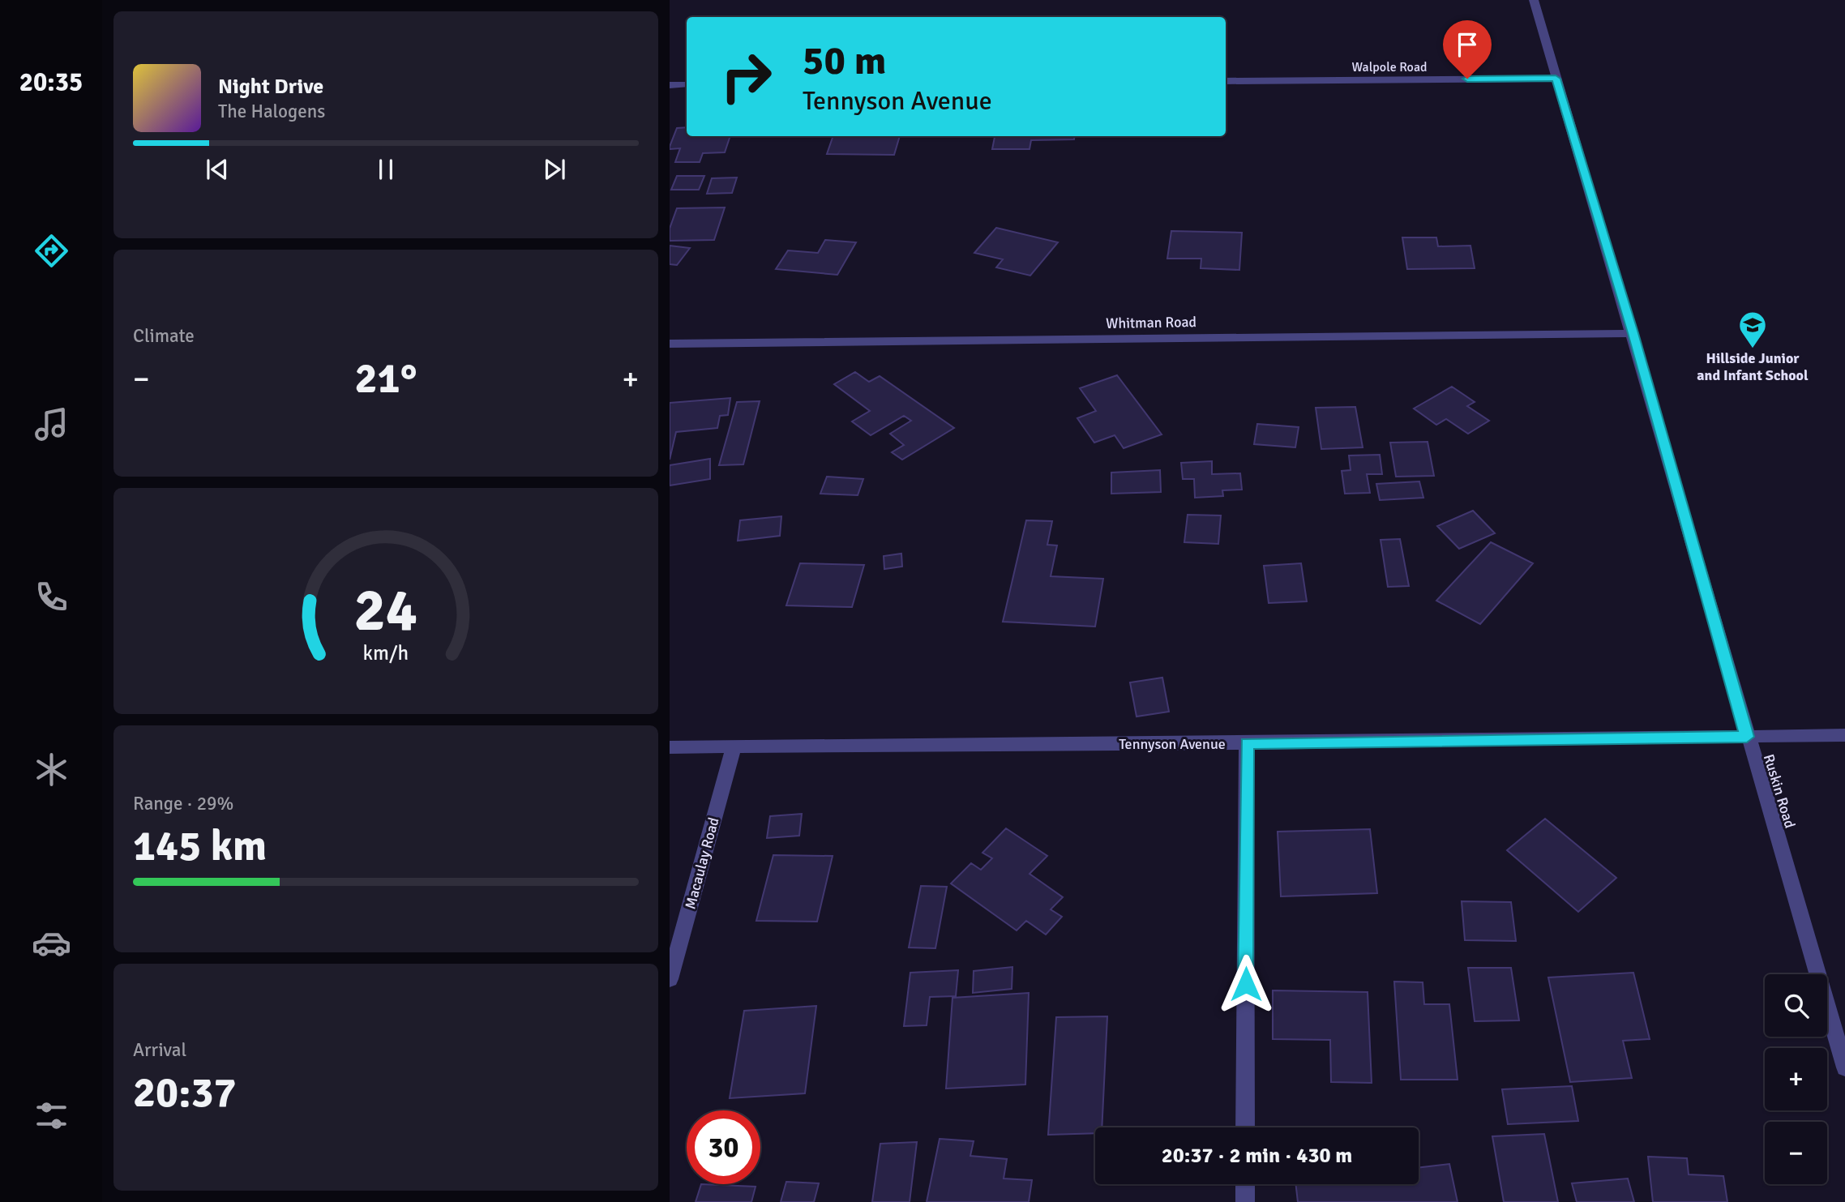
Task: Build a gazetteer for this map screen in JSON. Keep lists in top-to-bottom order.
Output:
{
  "streets": {
    "street": [
      "Walpole Road",
      "Whitman Road",
      "Tennyson Avenue",
      "Ruskin Road",
      "Macaulay Road"
    ]
  },
  "crossings": [
    ["Walpole Road", "Ruskin Road"],
    ["Whitman Road", "Ruskin Road"],
    ["Tennyson Avenue", "Ruskin Road"],
    ["Tennyson Avenue", "Macaulay Road"]
  ],
  "places": {
    "school or university": ["Hillside Junior and Infant School"]
  },
  "page": {
    "tabs": "20:35",
    "turn": ["50 m", "Tennyson Avenue"],
    "song": ["Night Drive", "The Halogens"],
    "tile": [
      "Climate",
      ["Range · 29%", "145 km"],
      ["Arrival", "20:37"]
    ],
    "heat": ["−", "21°", "+"],
    "map_buttons": ["+", "−"],
    "limit": "30",
    "trip": "20:37 · 2 min · 430 m",
    "gauge": ["24", "km/h"]
  }
}
